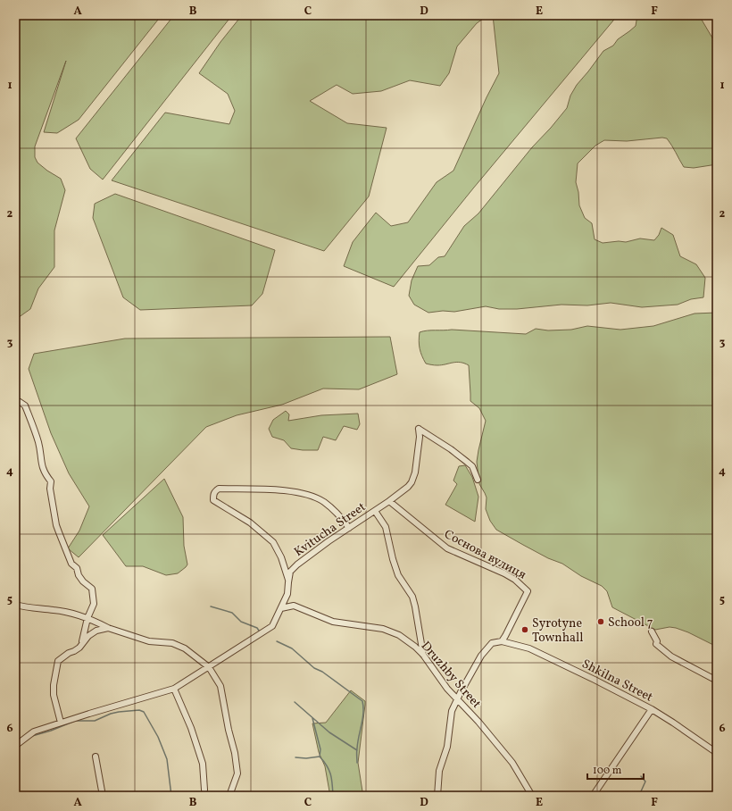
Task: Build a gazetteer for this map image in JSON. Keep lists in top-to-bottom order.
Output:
{
  "streets": {
    "street": [
      "Kvitucha Street",
      "Соснова вулиця",
      "Druzhby Street",
      "Shkilna Street"
    ]
  },
  "crossings": [
    ["Kvitucha Street", "Соснова вулиця"],
    ["Kvitucha Street", "Druzhby Street"],
    ["Соснова вулиця", "Shkilna Street"]
  ],
  "places": ["School 7", "Syrotyne Townhall"],
  "scale_bar": "100 m",
  "grid": {
    "columns": [
      "A",
      "B",
      "C",
      "D",
      "E",
      "F"
    ],
    "rows": [
      "1",
      "2",
      "3",
      "4",
      "5",
      "6"
    ]
  }
}
